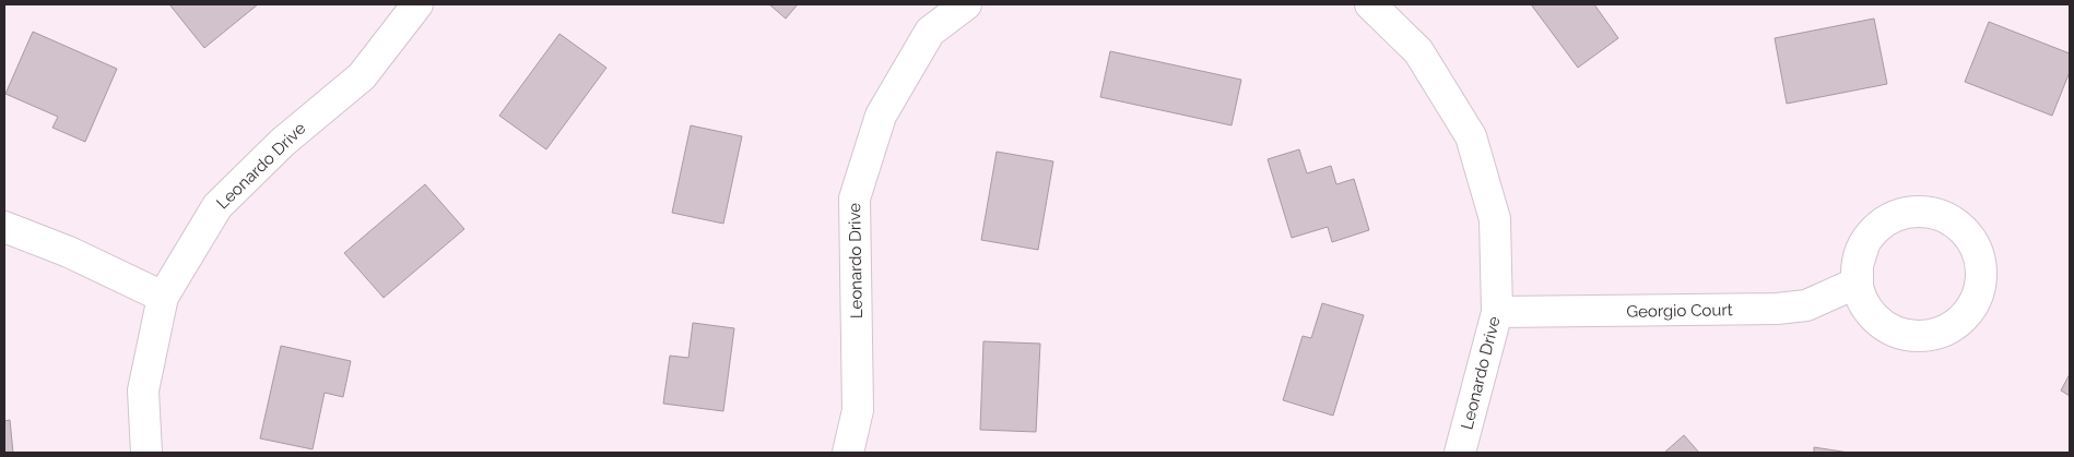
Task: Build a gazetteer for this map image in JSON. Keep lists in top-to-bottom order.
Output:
{
  "streets": {
    "street": ["Leonardo Drive", "Georgio Court"]
  },
  "crossings": [
    ["Leonardo Drive", "Georgio Court"]
  ]
}
